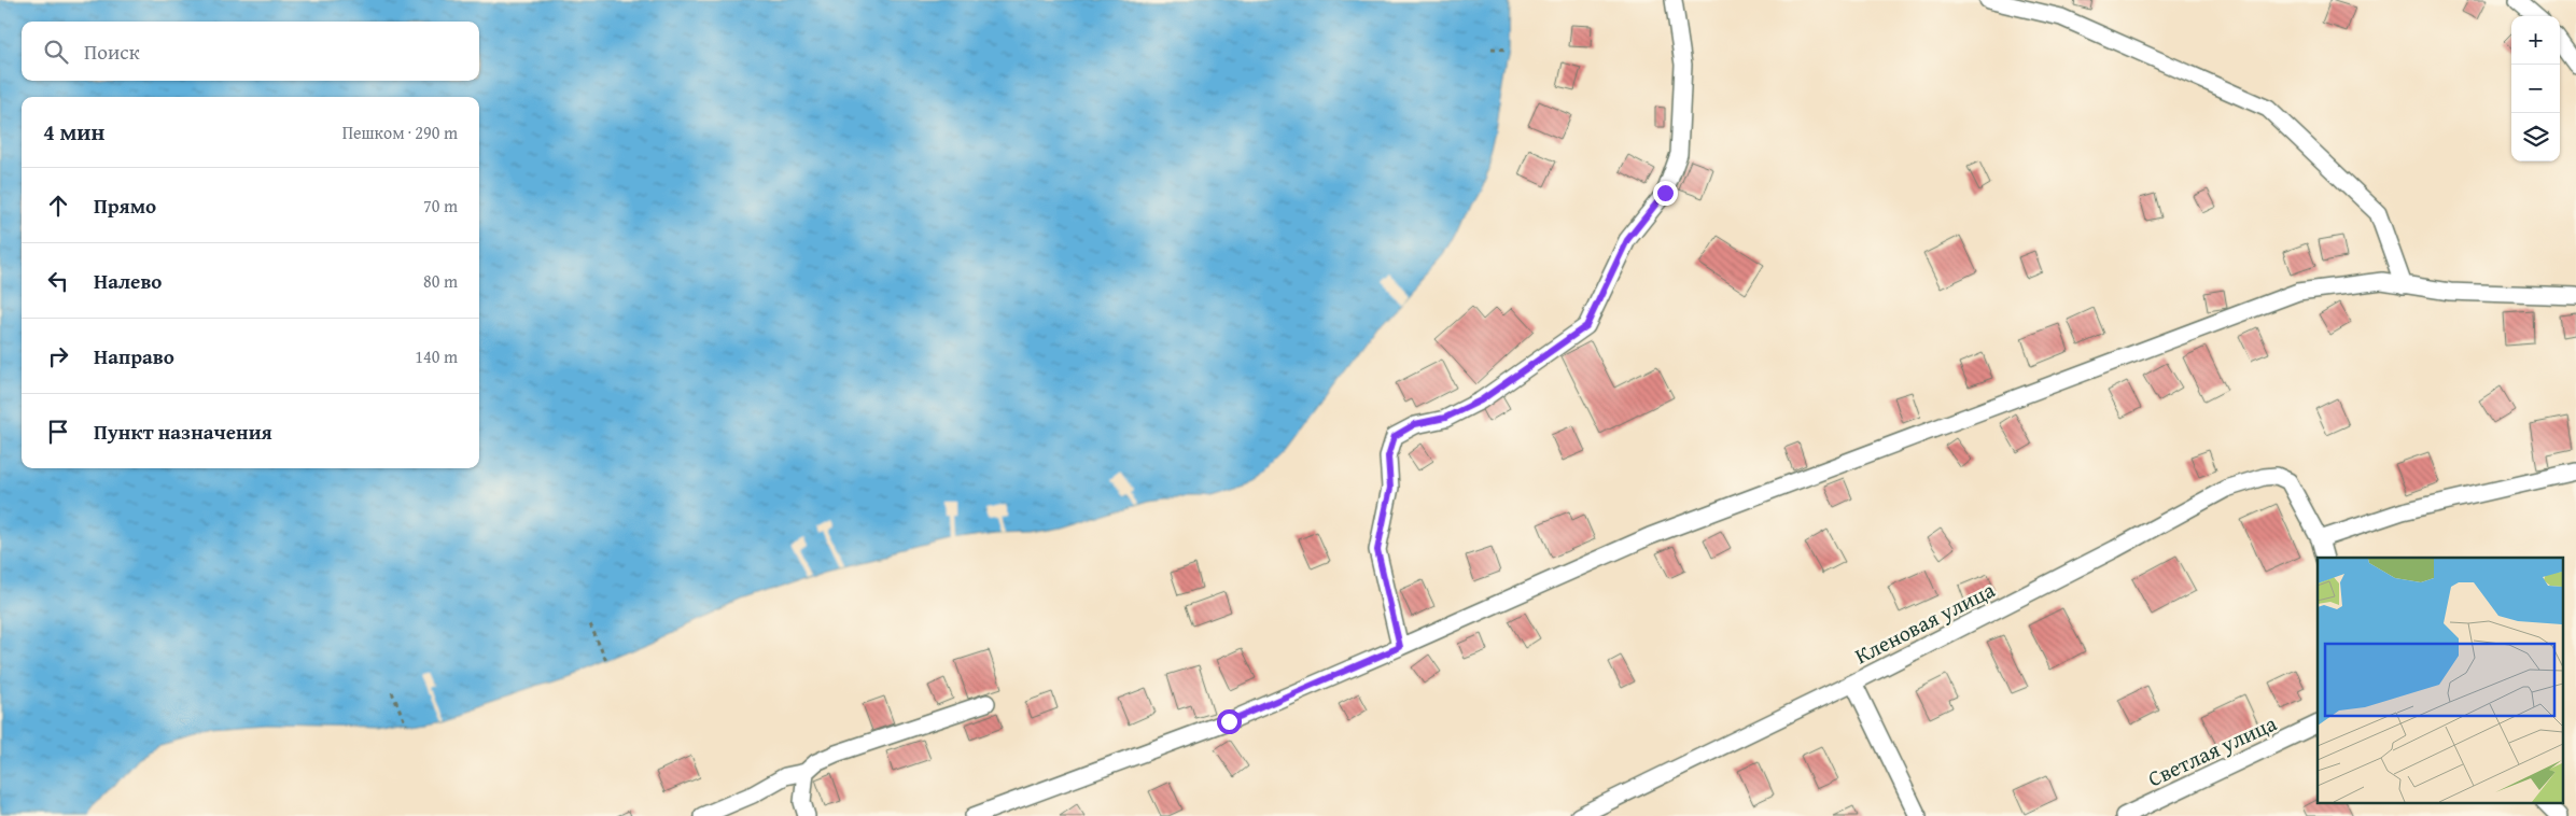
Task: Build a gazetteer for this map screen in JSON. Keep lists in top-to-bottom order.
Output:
{
  "streets": {
    "street": ["Кленовая улица", "Светлая улица"]
  },
  "page": {
    "map_buttons": ["+", "−"],
    "search": "Поиск",
    "heading": ["4 мин", "Пешком · 290 m"],
    "list": [
      ["Прямо", "70 m"],
      ["Налево", "80 m"],
      ["Направо", "140 m"],
      "Пункт назначения"
    ]
  }
}
